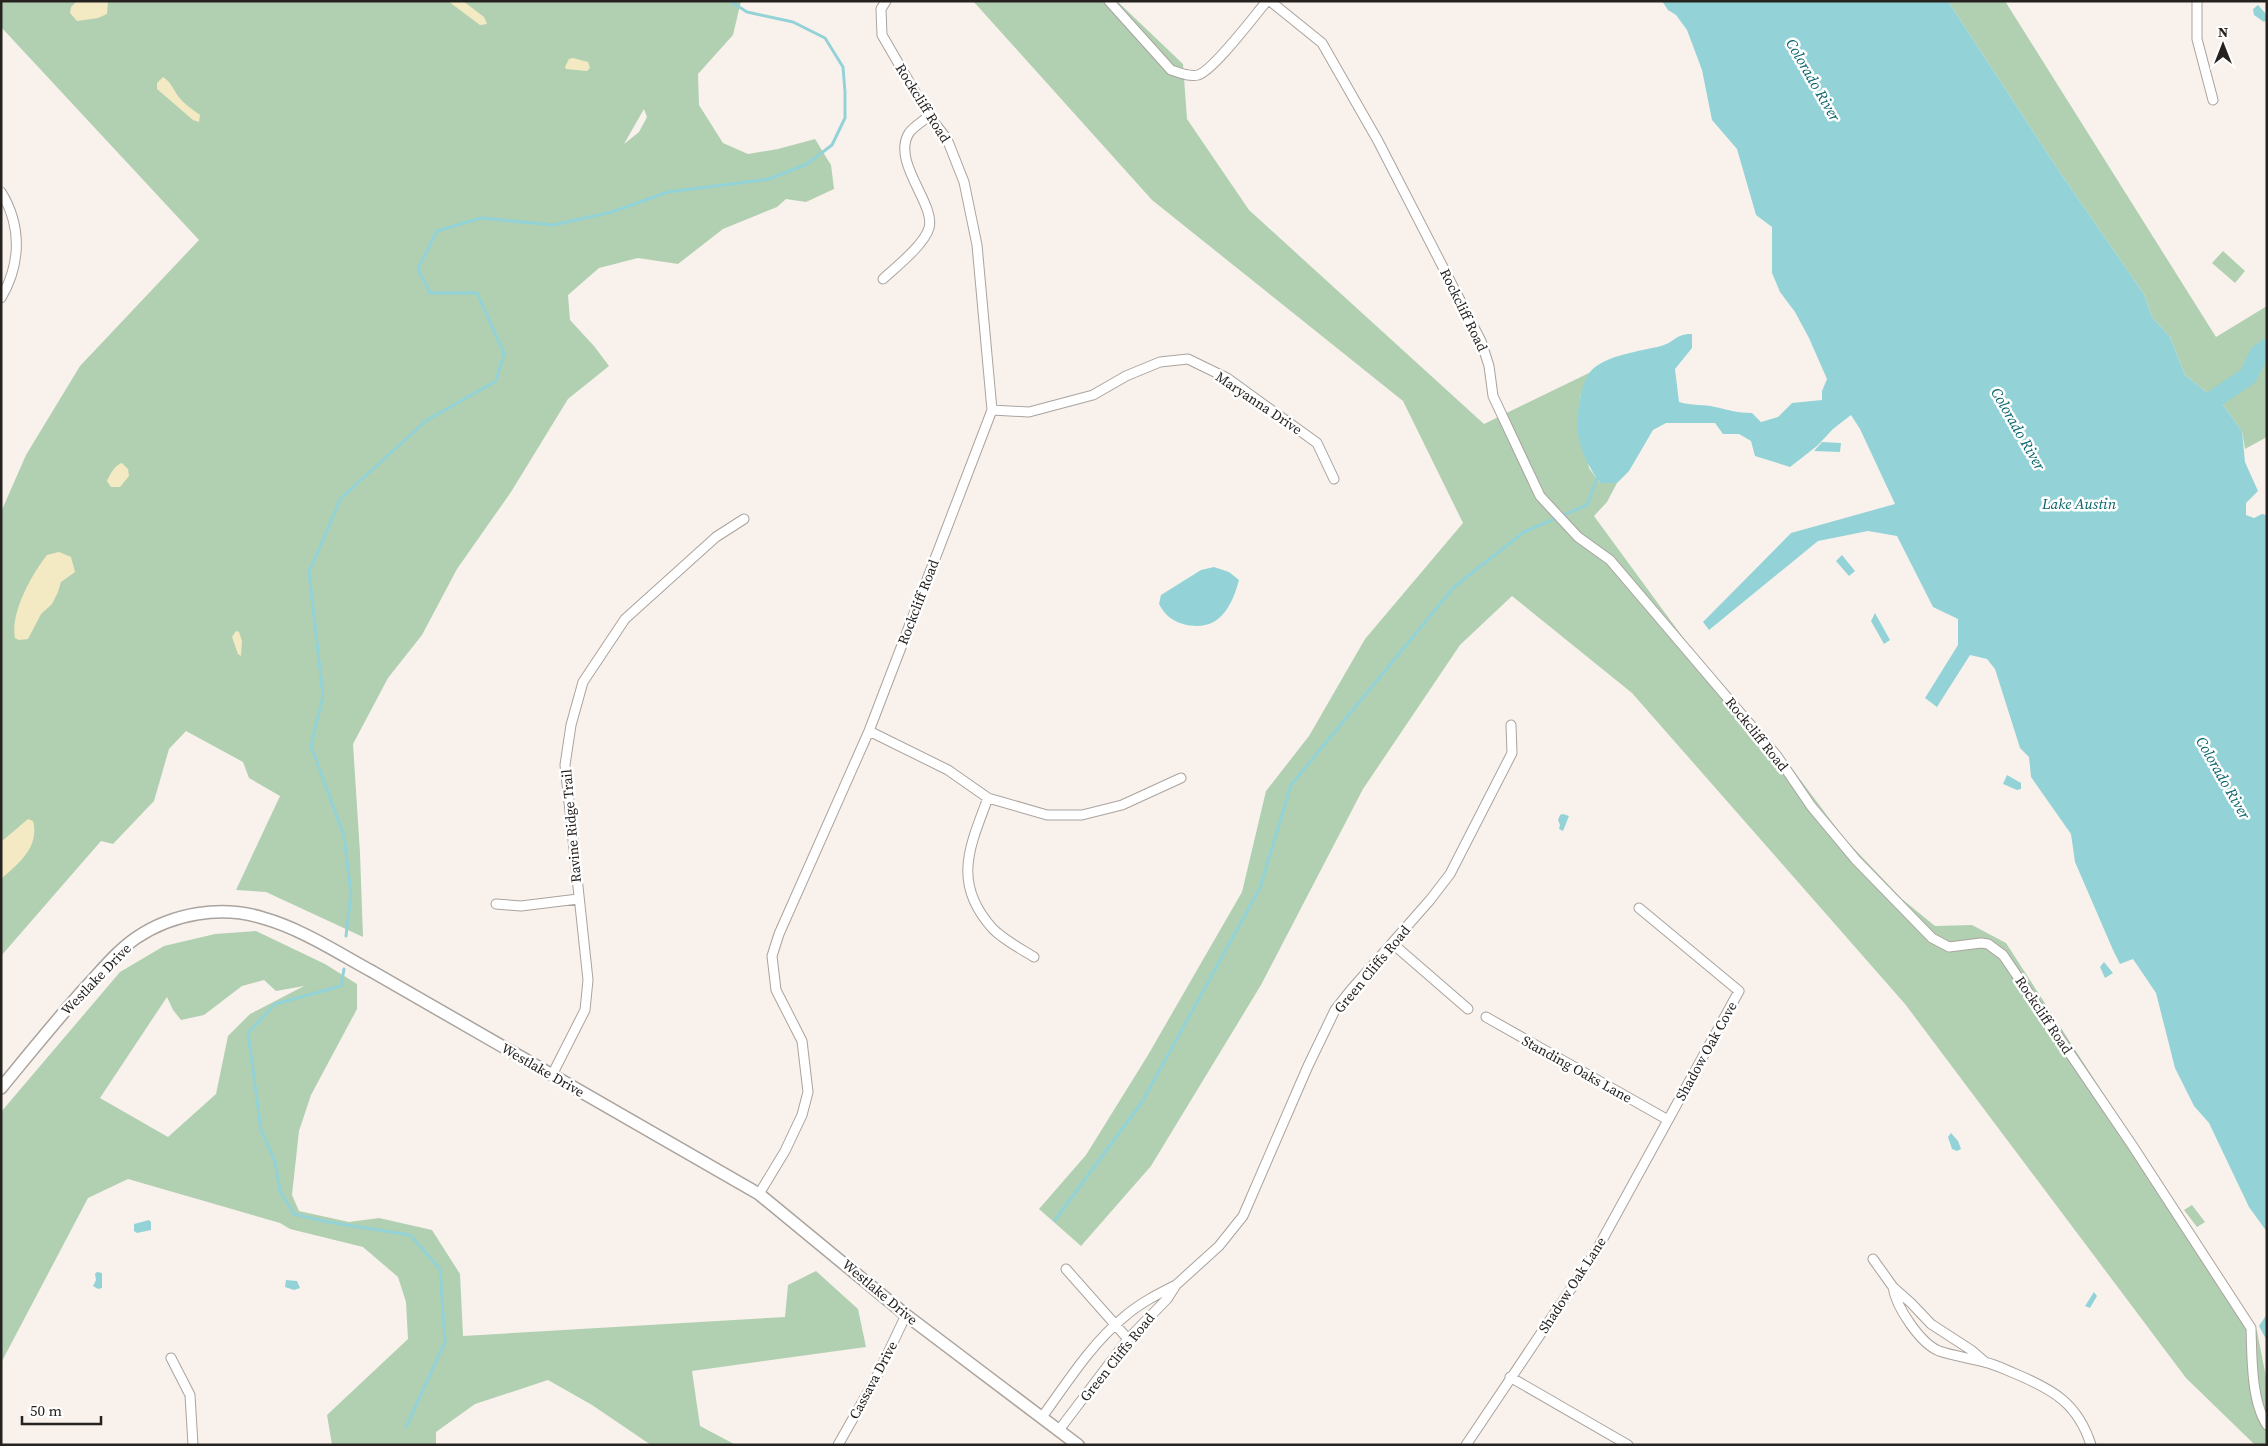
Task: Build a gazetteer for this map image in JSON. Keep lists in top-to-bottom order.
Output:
{
  "streets": {
    "street": [
      "Rockcliff Road",
      "Maryanna Drive",
      "Ravine Ridge Trail",
      "Green Cliffs Road",
      "Westlake Drive",
      "Shadow Oak Cove",
      "Standing Oaks Lane",
      "Shadow Oak Lane",
      "Cassava Drive"
    ]
  },
  "crossings": [
    ["Rockcliff Road", "Maryanna Drive"],
    ["Rockcliff Road", "Westlake Drive"],
    ["Ravine Ridge Trail", "Westlake Drive"],
    ["Green Cliffs Road", "Westlake Drive"],
    ["Westlake Drive", "Cassava Drive"],
    ["Shadow Oak Cove", "Standing Oaks Lane"],
    ["Shadow Oak Cove", "Shadow Oak Lane"],
    ["Standing Oaks Lane", "Shadow Oak Lane"]
  ],
  "water": ["Colorado River", "Lake Austin"],
  "scale_bar": "50 m",
  "north": "top"
}
